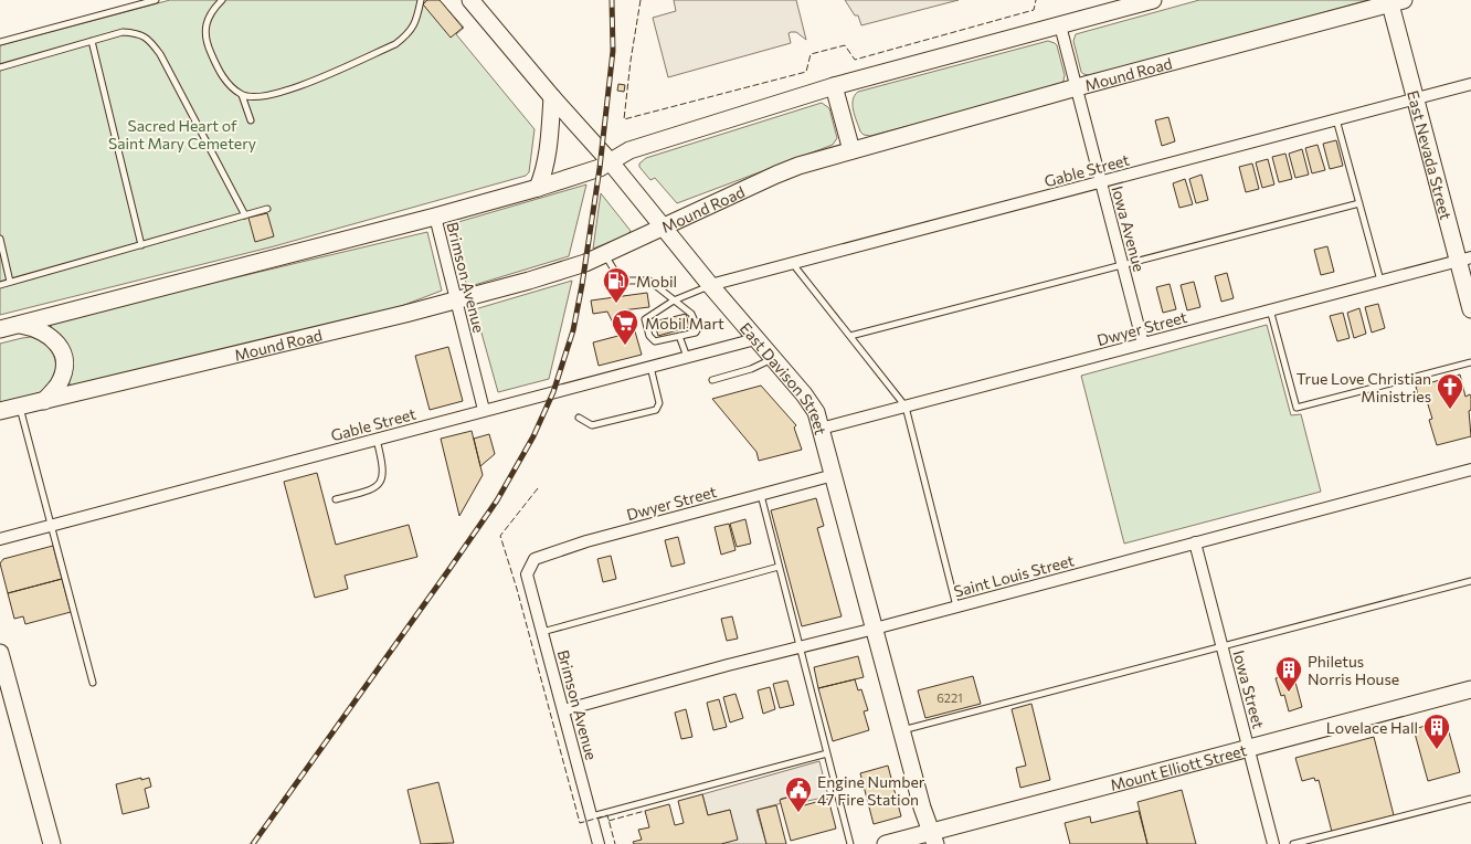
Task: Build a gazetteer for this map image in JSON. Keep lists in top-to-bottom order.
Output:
{
  "streets": {
    "main road": [
      "Mound Road",
      "East Nevada Street",
      "East Davison Street",
      "Mount Elliott Street"
    ],
    "street": [
      "Gable Street",
      "Iowa Avenue",
      "Brimson Avenue",
      "Dwyer Street",
      "Saint Louis Street",
      "Iowa Street"
    ]
  },
  "crossings": [
    ["Mound Road", "East Nevada Street"],
    ["Mound Road", "Iowa Avenue"],
    ["Mound Road", "Brimson Avenue"],
    ["Mound Road", "East Davison Street"],
    ["East Nevada Street", "Gable Street"],
    ["East Nevada Street", "Dwyer Street"],
    ["Gable Street", "Iowa Avenue"],
    ["Gable Street", "Brimson Avenue"],
    ["Gable Street", "East Davison Street"],
    ["Iowa Avenue", "Dwyer Street"],
    ["Brimson Avenue", "Dwyer Street"],
    ["Brimson Avenue", "Saint Louis Street"],
    ["Dwyer Street", "East Davison Street"],
    ["East Davison Street", "Saint Louis Street"],
    ["East Davison Street", "Mount Elliott Street"],
    ["Saint Louis Street", "Iowa Street"],
    ["Iowa Street", "Mount Elliott Street"]
  ],
  "parks": ["Sacred Heart of Saint Mary Cemetery"],
  "places": {
    "fuel station": ["Mobil"],
    "supermarket": ["Mobil Mart"],
    "church": ["True Love Christian Ministries"],
    "building": ["Philetus Norris House", "Lovelace Hall"],
    "public building": ["Engine Number 47 Fire Station"]
  },
  "house_numbers": ["6221"]
}
